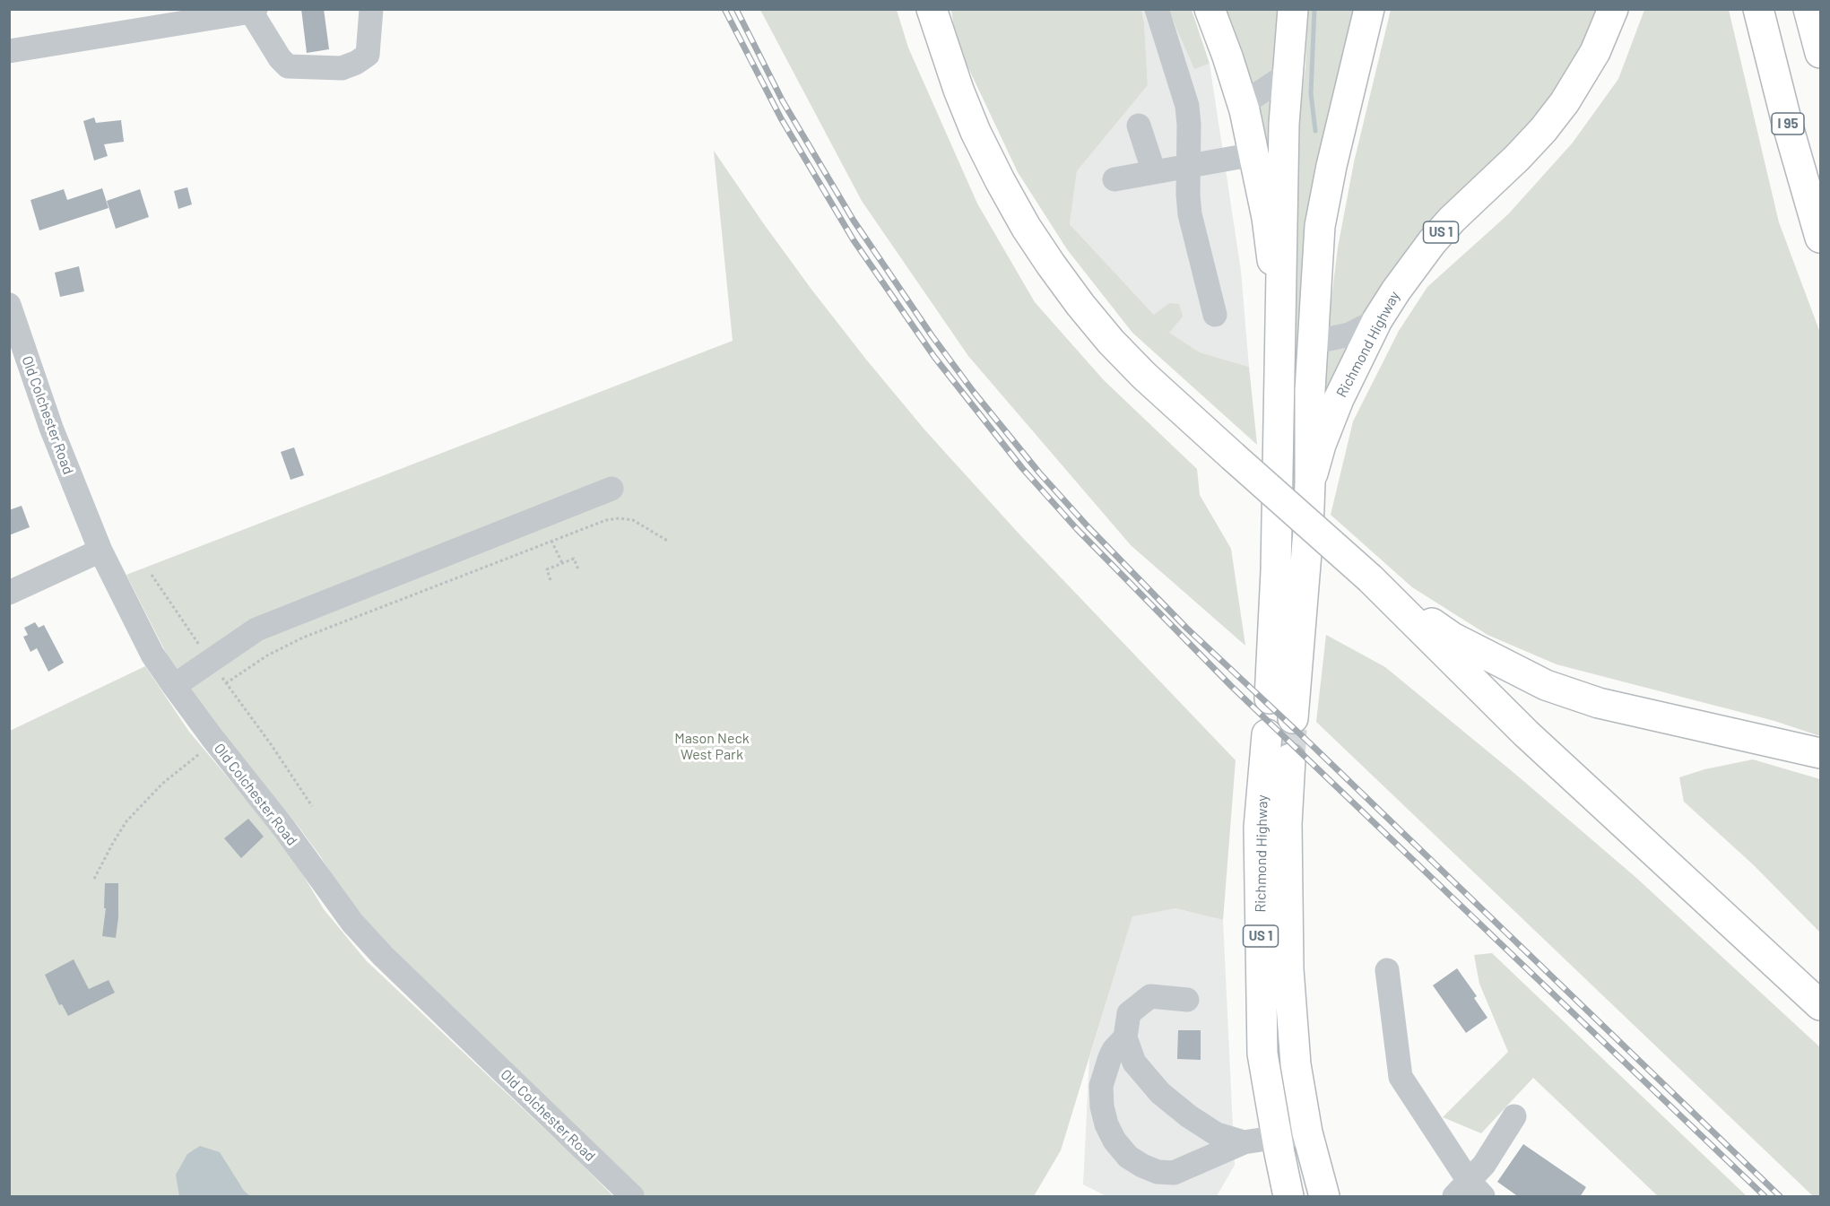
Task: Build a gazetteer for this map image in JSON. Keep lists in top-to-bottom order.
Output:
{
  "streets": {
    "main road": ["I 95", "US 1", "Richmond Highway"],
    "street": ["Old Colchester Road"]
  },
  "parks": ["Mason Neck West Park"]
}
